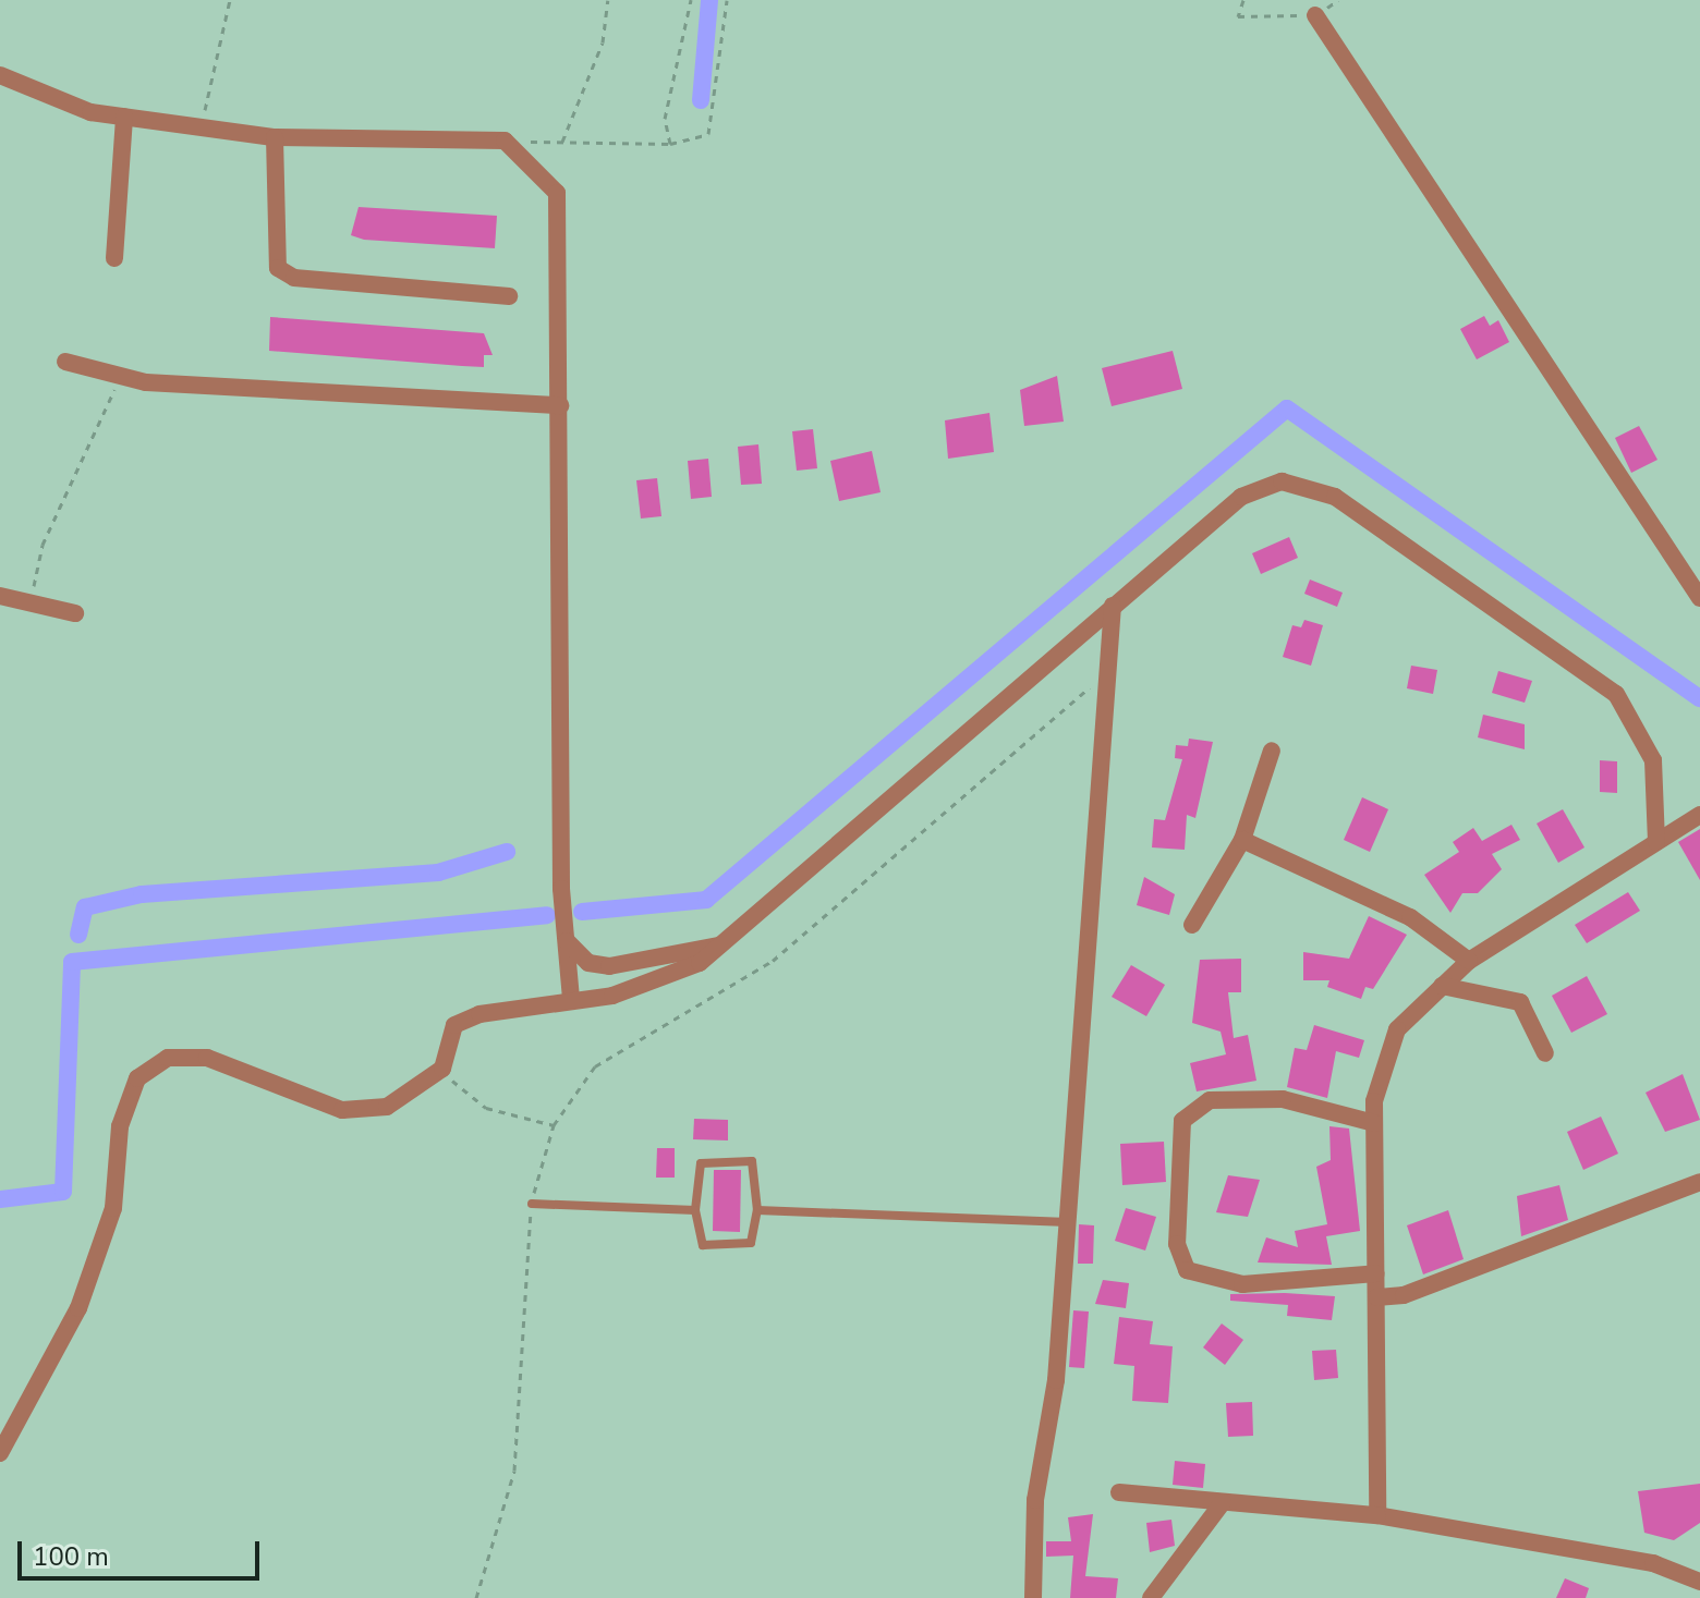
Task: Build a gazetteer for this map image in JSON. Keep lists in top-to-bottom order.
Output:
{
  "scale_bar": "100 m"
}
